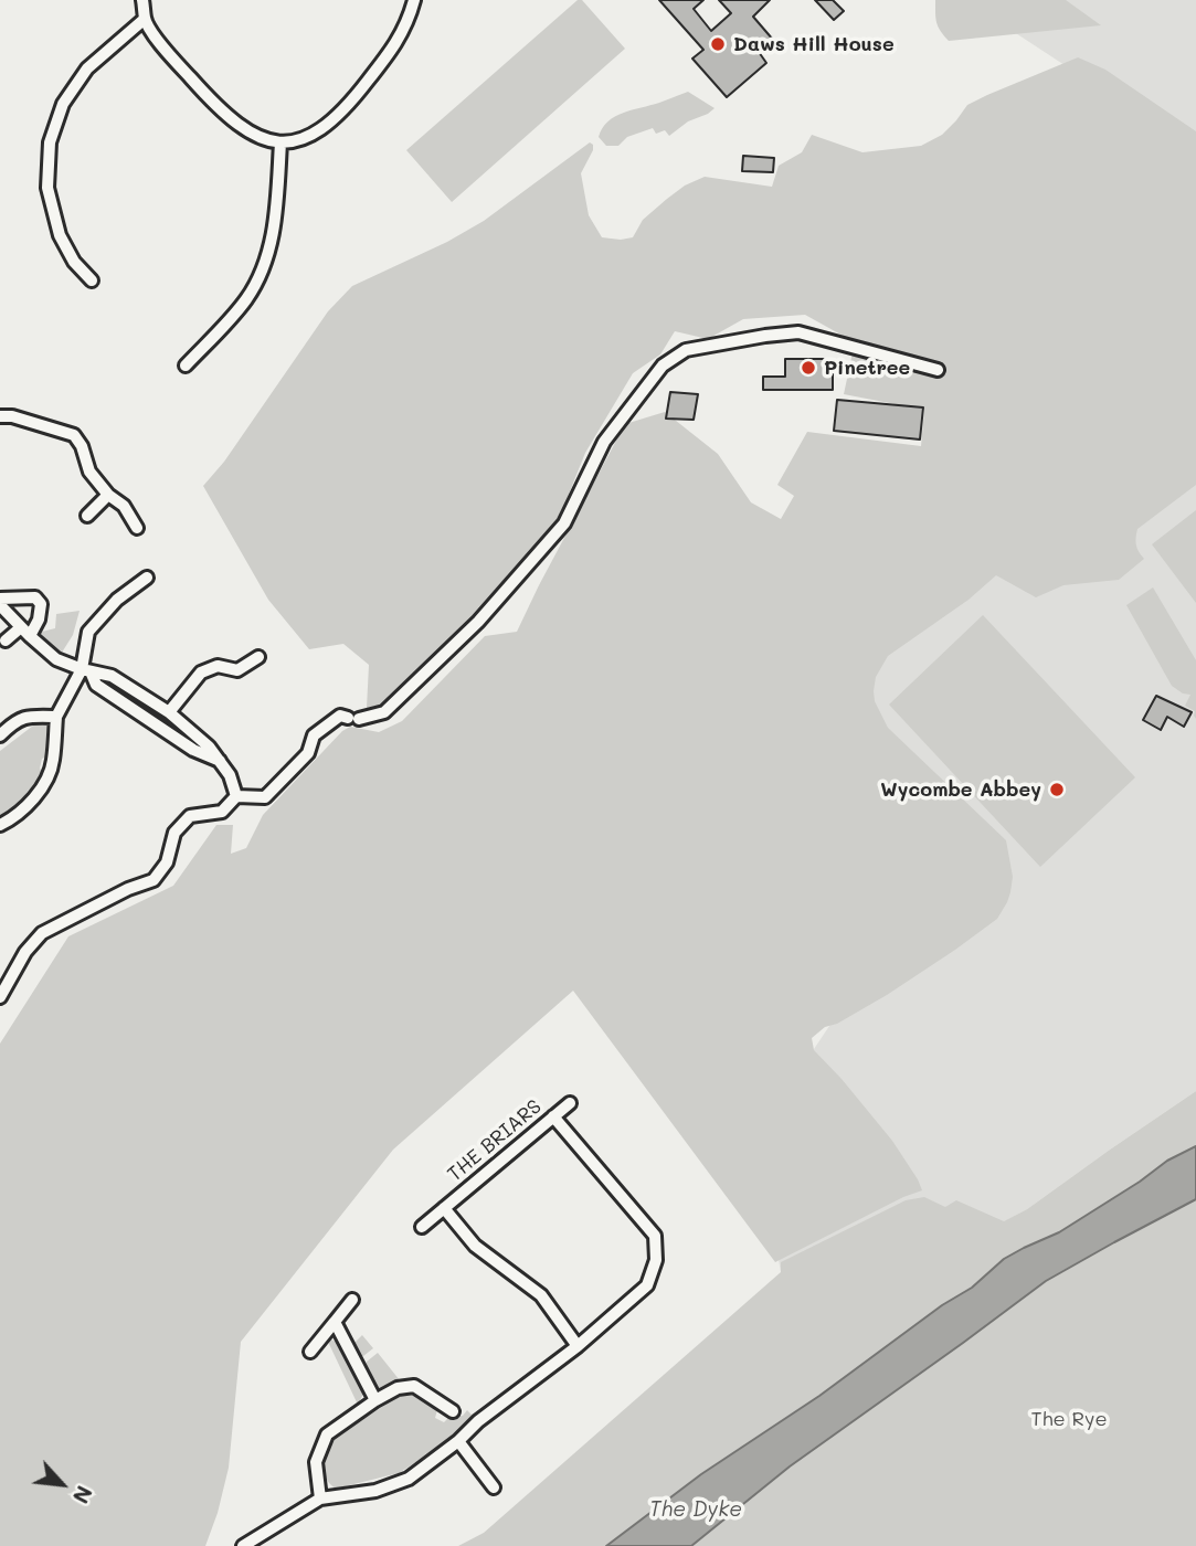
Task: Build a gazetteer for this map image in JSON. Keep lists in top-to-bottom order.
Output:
{
  "streets": {
    "street": ["THE BRIARS"]
  },
  "water": ["The Dyke"],
  "parks": ["The Rye"],
  "places": ["Daws Hill House", "Pinetree", "Wycombe Abbey"],
  "north": "bottom right"
}
